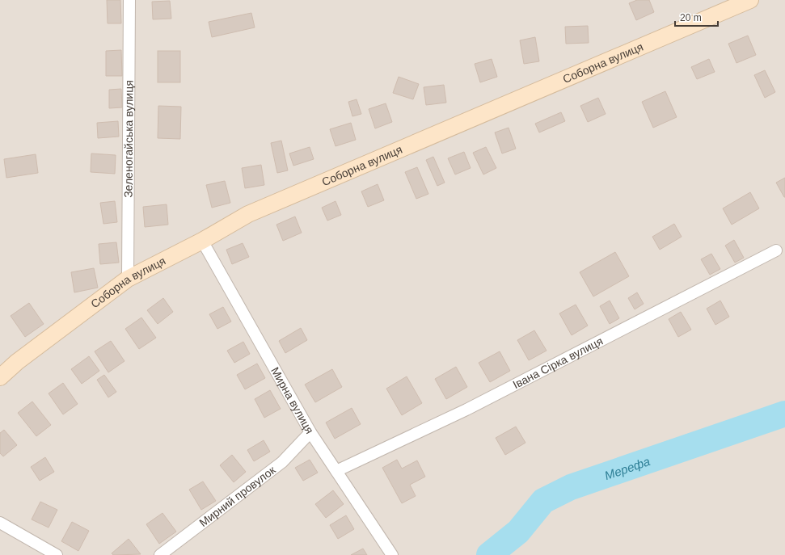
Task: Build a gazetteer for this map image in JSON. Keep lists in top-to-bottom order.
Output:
{
  "streets": {
    "street": [
      "Соборна вулиця",
      "Зеленогайська вулиця",
      "Івана Сірка вулиця",
      "Мирна вулиця",
      "Мирний провулок"
    ]
  },
  "crossings": [
    ["Соборна вулиця", "Зеленогайська вулиця"],
    ["Соборна вулиця", "Мирна вулиця"],
    ["Івана Сірка вулиця", "Мирна вулиця"],
    ["Мирна вулиця", "Мирний провулок"]
  ],
  "water": ["Мерефа"],
  "scale_bar": "20 m"
}
